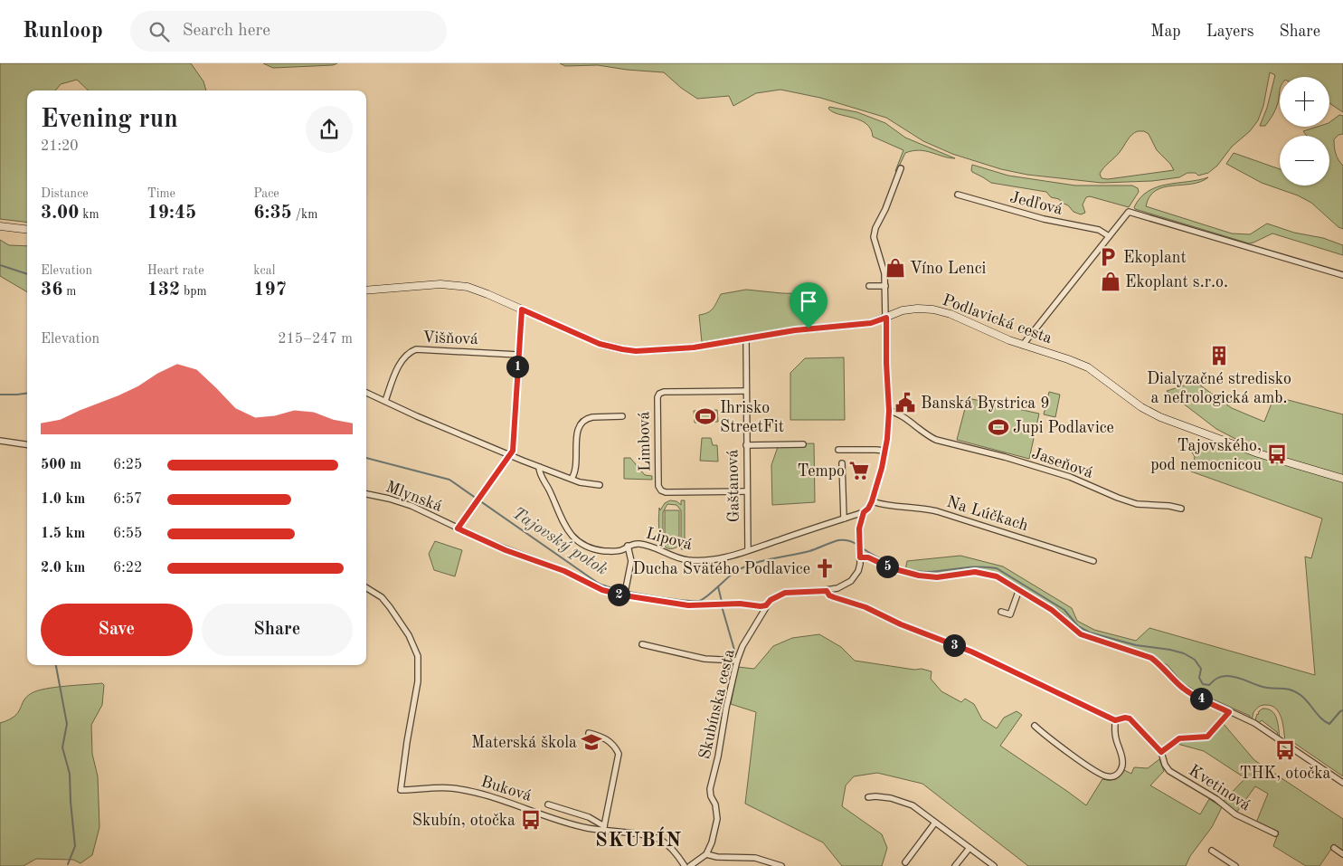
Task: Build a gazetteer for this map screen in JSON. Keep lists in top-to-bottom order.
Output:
{
  "streets": {
    "main road": ["Podlavická cesta"],
    "street": [
      "Jedľová",
      "Višňová",
      "Limbová",
      "Jaseňová",
      "Gaštanová",
      "Mlynská",
      "Na Lúčkach",
      "Lipová",
      "Skubínska cesta",
      "Kvetinová",
      "Buková"
    ]
  },
  "crossings": [
    ["Podlavická cesta", "Gaštanová"],
    ["Limbová", "Gaštanová"],
    ["Gaštanová", "Lipová"],
    ["Mlynská", "Skubínska cesta"]
  ],
  "districts": ["SKUBÍN"],
  "water": ["Tajovský potok"],
  "places": {
    "parking": ["Ekoplant"],
    "shop": ["Víno Lenci", "Ekoplant s.r.o."],
    "building": ["Dialyzačné stredisko a nefrologická amb."],
    "public building": ["Banská Bystrica 9"],
    "sports": ["Ihrisko StreetFit", "Jupi Podlavice"],
    "bus stop": ["Tajovského, pod nemocnicou", "THK, otočka", "Skubín, otočka"],
    "supermarket": ["Tempo"],
    "church": ["Ducha Svätého Podlavice"],
    "school or university": ["Materská škola"]
  },
  "page": {
    "header": "Runloop",
    "search": "Search here",
    "nav": ["Map", "Layers", "Share"],
    "map_buttons": ["+", "−"],
    "heading": ["Evening run", "21:20"],
    "stats": [
      ["Distance", "3.00 km"],
      ["Time", "19:45"],
      ["Pace", "6:35 /km"],
      ["Elevation", "36 m"],
      ["Heart rate", "132 bpm"],
      ["kcal", "197"]
    ],
    "chart": ["Elevation", "215–247 m"],
    "pins": [
      "1",
      "5",
      "2",
      "3",
      "4"
    ],
    "list": [
      {
        "name": "500 m",
        "note": "6:25"
      },
      {
        "name": "1.0 km",
        "note": "6:57"
      },
      {
        "name": "1.5 km",
        "note": "6:55"
      },
      {
        "name": "2.0 km",
        "note": "6:22"
      }
    ],
    "buttons": ["Save", "Share"]
  }
}
